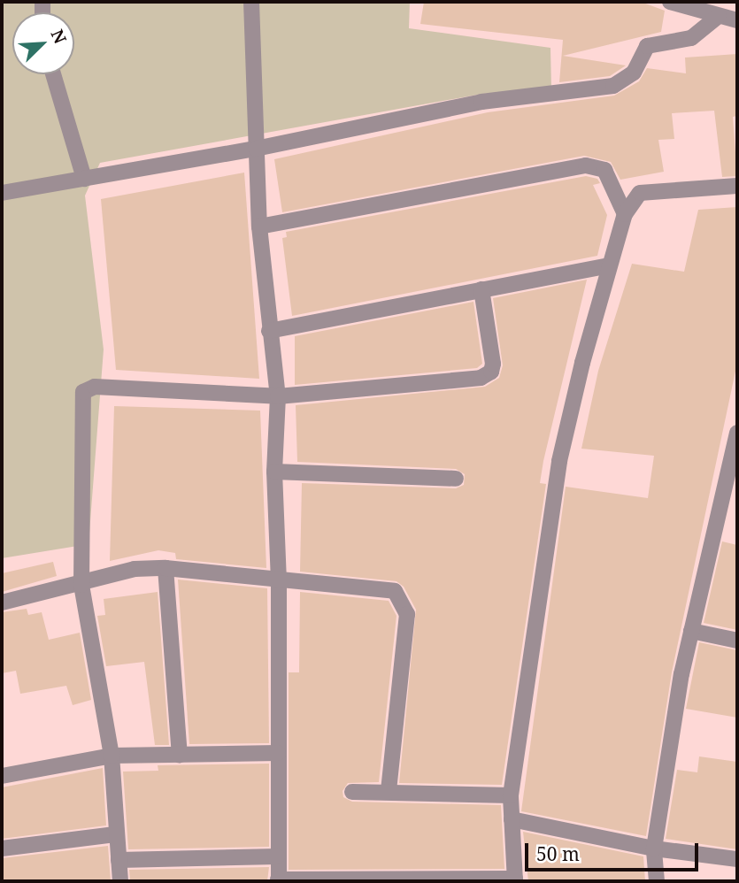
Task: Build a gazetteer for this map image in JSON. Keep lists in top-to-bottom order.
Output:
{
  "scale_bar": "50 m",
  "north": "top right"
}
